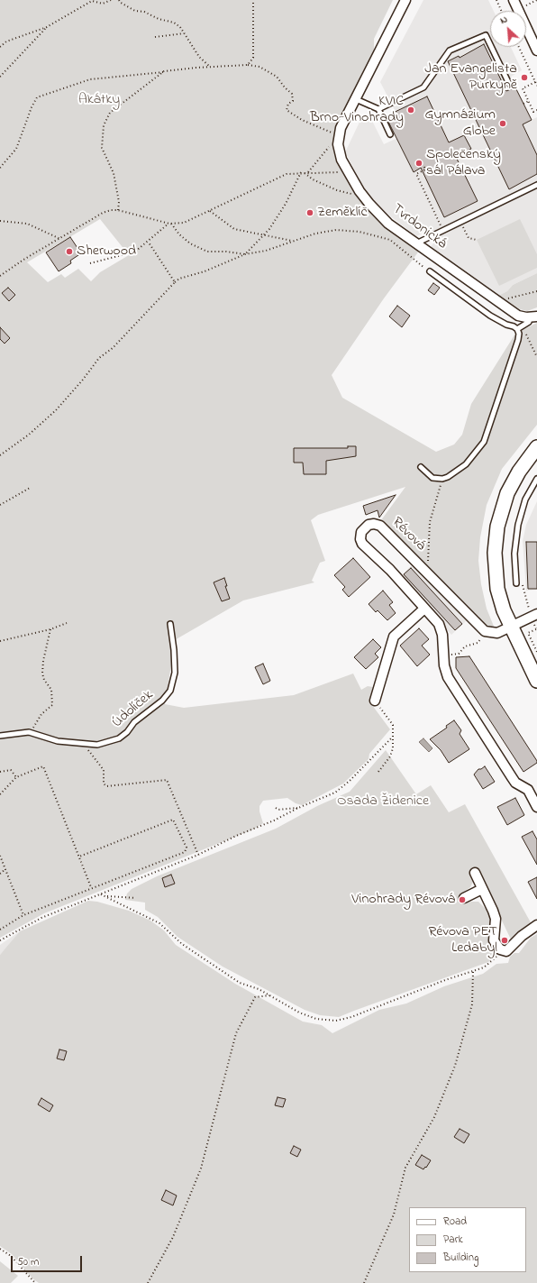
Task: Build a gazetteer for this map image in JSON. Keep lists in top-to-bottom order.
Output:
{
  "streets": {
    "street": ["Tvrdonická", "Révová"],
    "lane": ["Údolíček"]
  },
  "parks": ["Akátky", "Osada Židenice"],
  "places": [
    "Jan Evangelista Purkyně",
    "KVIC Brno-Vinohrady",
    "Gymnázium Globe",
    "Společenský sál Pálava",
    "Zeměklíč",
    "Sherwood",
    "Vinohrady Révová",
    "Révova PET Ledabyl"
  ],
  "legend": ["Road", "Park", "Building"],
  "scale_bar": "50 m",
  "north": "top left"
}
